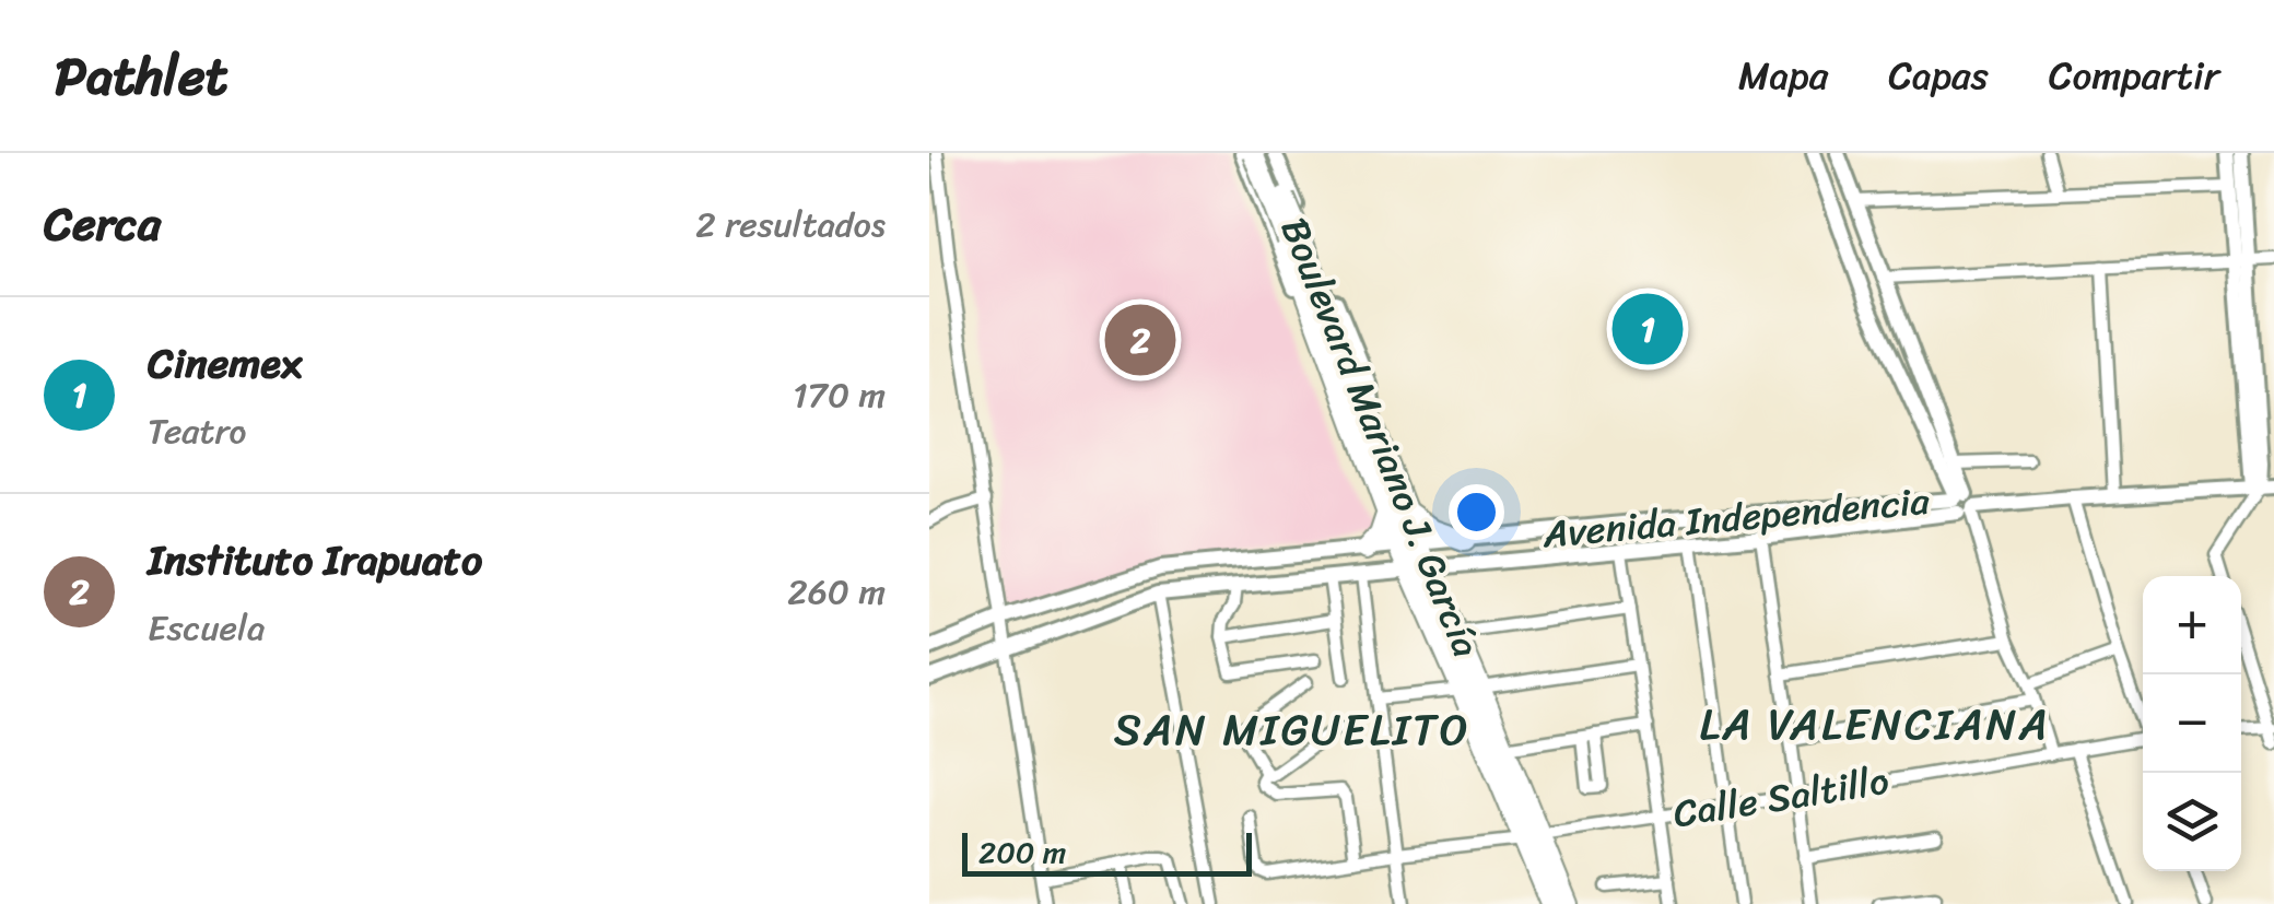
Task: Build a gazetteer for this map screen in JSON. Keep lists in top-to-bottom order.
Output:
{
  "streets": {
    "main road": ["Boulevard Mariano J. García"],
    "street": ["Avenida Independencia", "Calle Saltillo"]
  },
  "crossings": [
    ["Boulevard Mariano J. García", "Avenida Independencia"],
    ["Boulevard Mariano J. García", "Calle Saltillo"]
  ],
  "districts": ["LA VALENCIANA", "SAN MIGUELITO"],
  "scale_bar": "200 m",
  "page": {
    "header": "Pathlet",
    "nav": ["Mapa", "Capas", "Compartir"],
    "heading": ["Cerca", "2 resultados"],
    "pins": ["1", "2"],
    "list": [
      {
        "mark": "1",
        "name": "Cinemex",
        "note": "Teatro",
        "value": "170 m"
      },
      {
        "mark": "2",
        "name": "Instituto Irapuato",
        "note": "Escuela",
        "value": "260 m"
      }
    ],
    "map_buttons": ["+", "−"],
    "scale": "200 m"
  }
}
